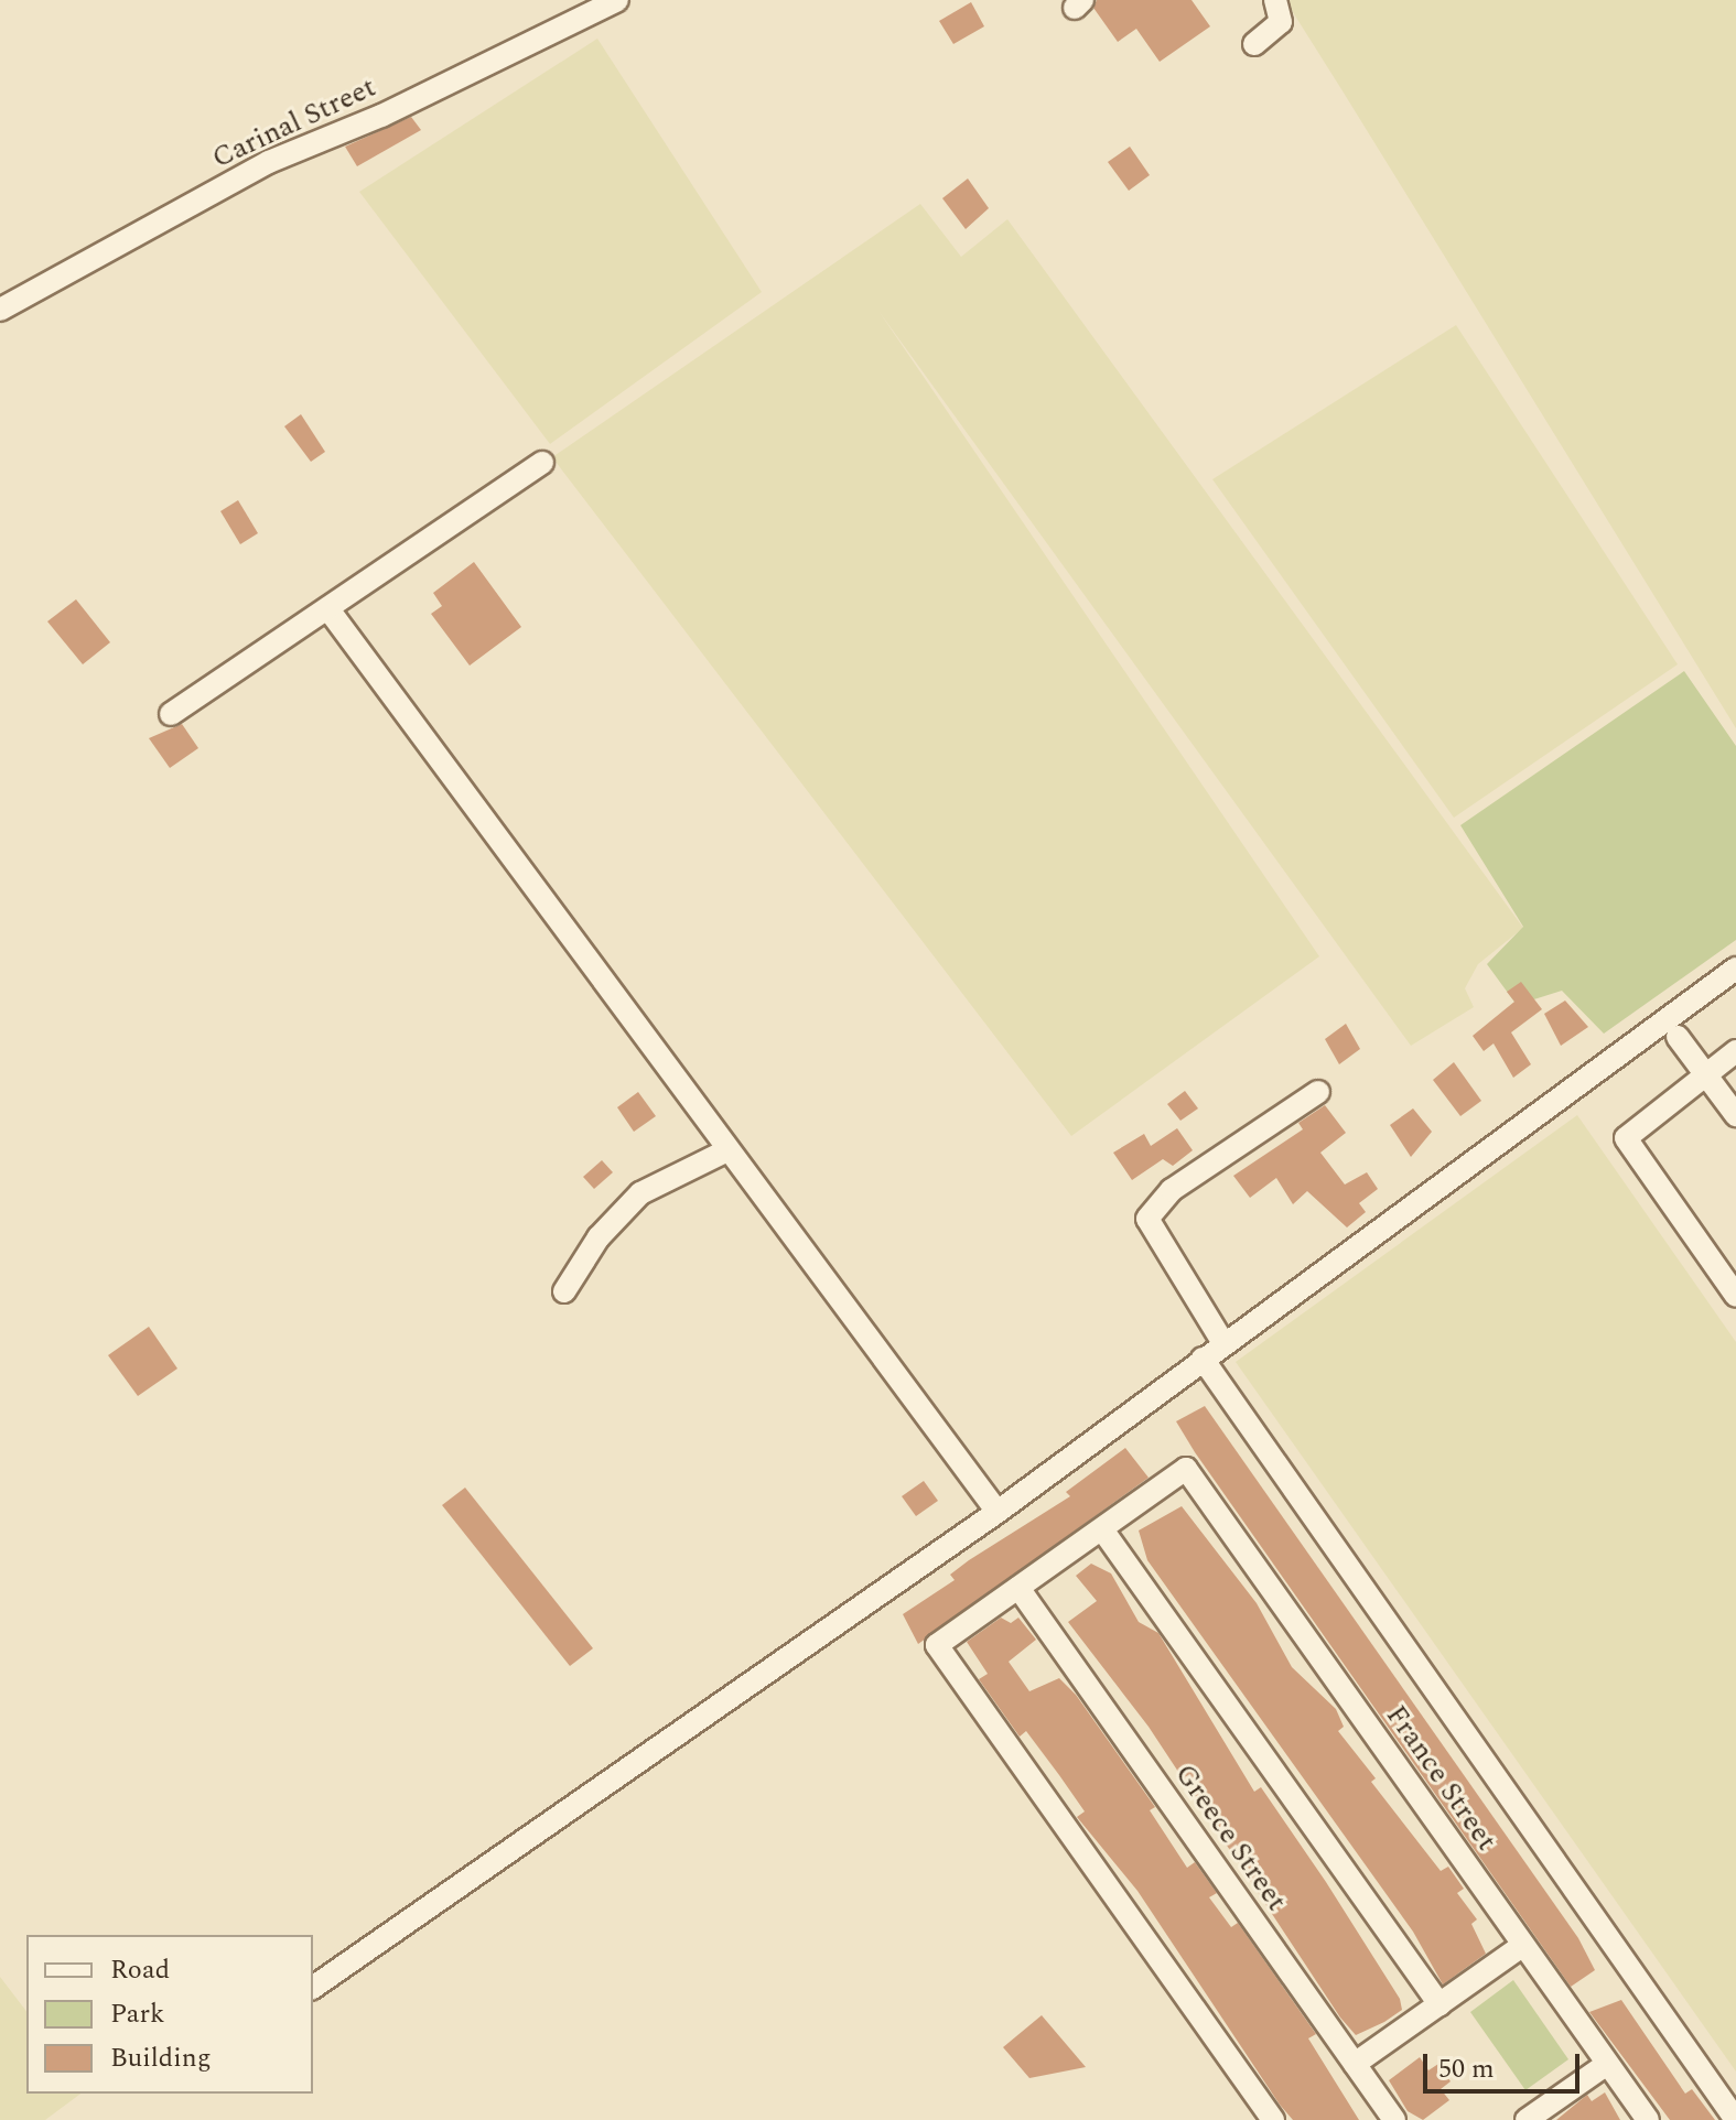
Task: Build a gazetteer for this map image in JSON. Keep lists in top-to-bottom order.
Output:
{
  "streets": {
    "street": ["Carinal Street", "France Street", "Greece Street"]
  },
  "legend": ["Road", "Park", "Building"],
  "scale_bar": "50 m"
}
